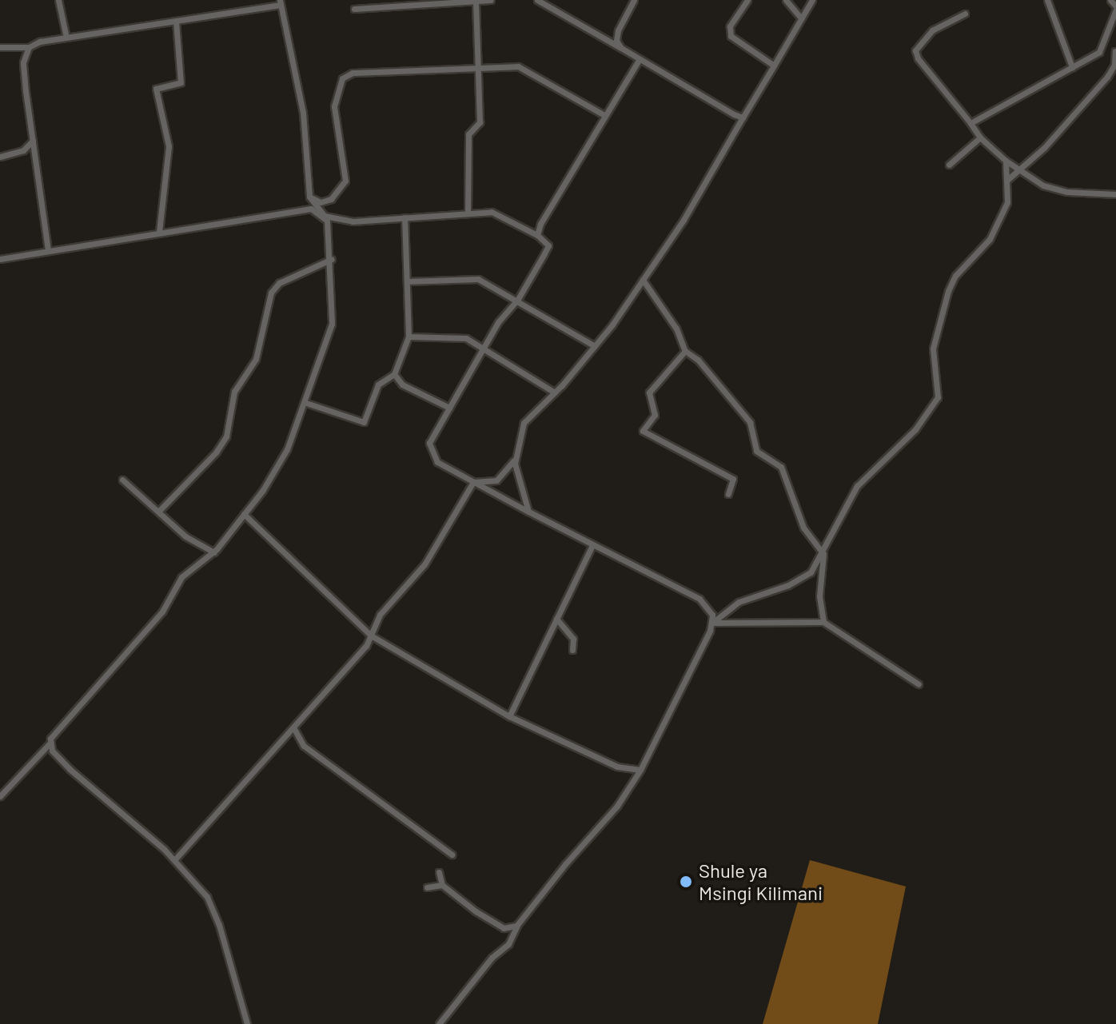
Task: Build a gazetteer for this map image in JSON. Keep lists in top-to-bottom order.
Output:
{
  "places": ["Shule ya Msingi Kilimani"]
}
